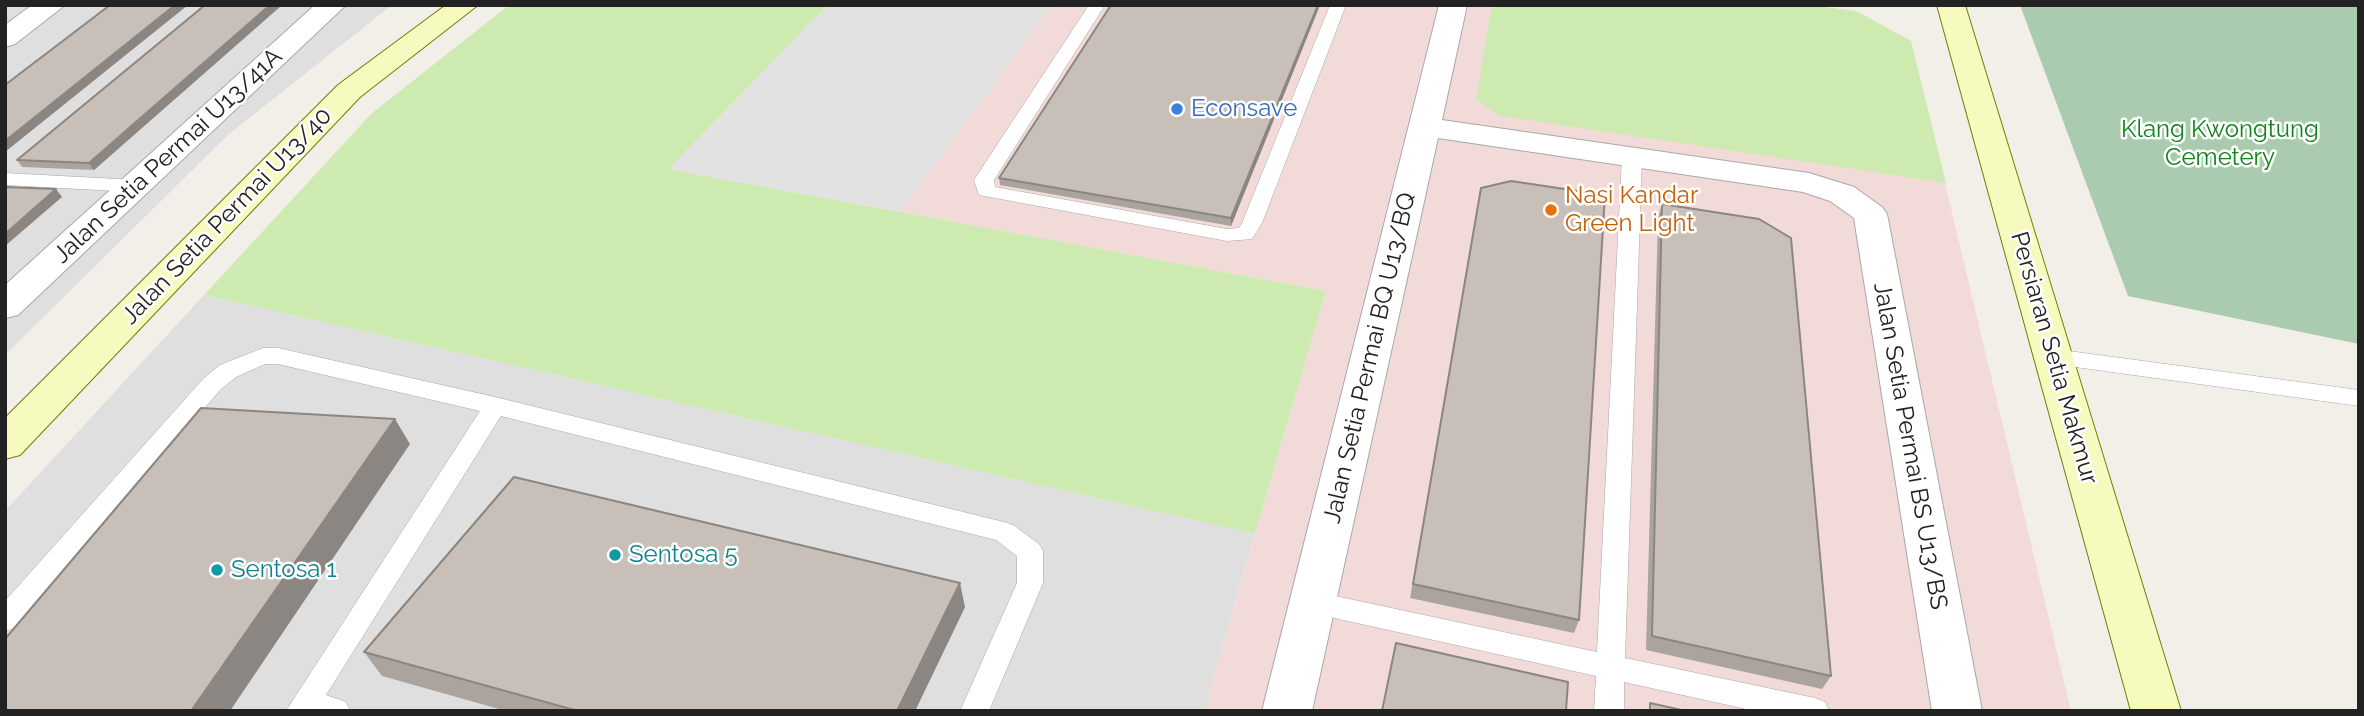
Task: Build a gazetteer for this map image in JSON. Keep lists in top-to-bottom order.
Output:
{
  "streets": {
    "street": [
      "Jalan Setia Permai U13/41A",
      "Jalan Setia Permai U13/40",
      "Jalan Setia Permai BQ U13/BQ",
      "Persiaran Setia Makmur",
      "Jalan Setia Permai BS U13/BS"
    ]
  },
  "crossings": [
    ["Jalan Setia Permai BQ U13/BQ", "Jalan Setia Permai BS U13/BS"]
  ],
  "parks": ["Klang Kwongtung Cemetery"],
  "places": [
    "Econsave",
    "Nasi Kandar Green Light",
    "Sentosa 5",
    "Sentosa 1"
  ]
}
